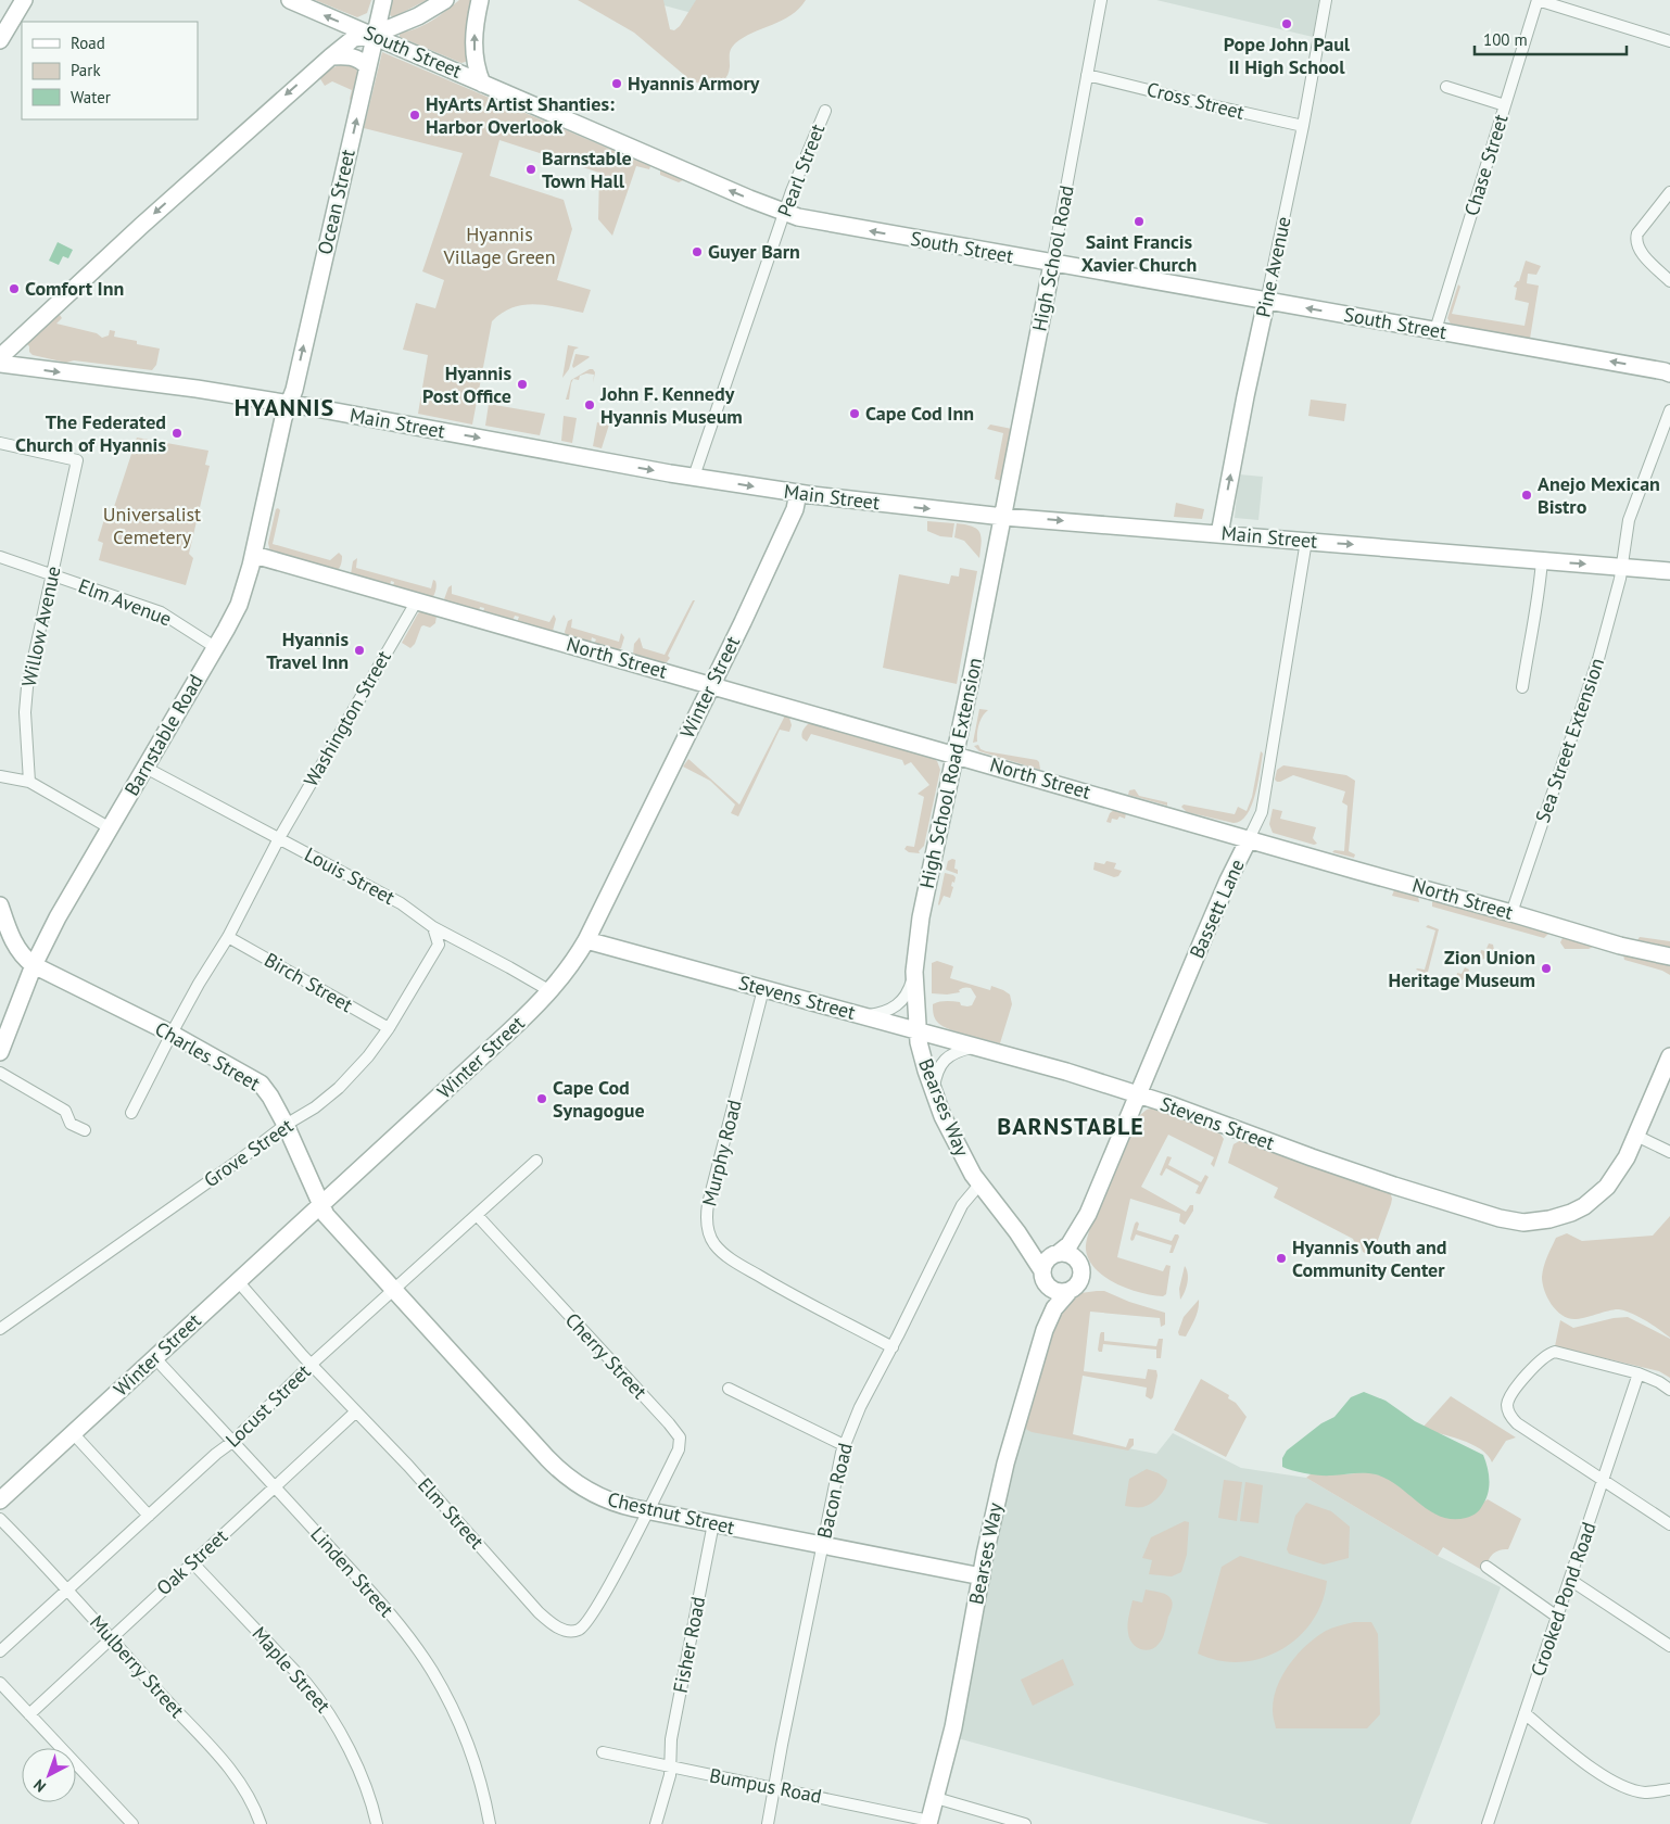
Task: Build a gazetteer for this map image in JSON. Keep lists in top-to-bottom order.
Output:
{
  "streets": {
    "main road": [
      "South Street",
      "Ocean Street",
      "High School Road",
      "Pine Avenue",
      "Main Street",
      "North Street",
      "Winter Street",
      "Barnstable Road",
      "High School Road Extension",
      "Bassett Lane",
      "Stevens Street",
      "Charles Street",
      "Bearses Way",
      "Chestnut Street"
    ],
    "street": [
      "Cross Street",
      "Chase Street",
      "Pearl Street",
      "Elm Avenue",
      "Willow Avenue",
      "Washington Street",
      "Sea Street Extension",
      "Louis Street",
      "Birch Street",
      "Grove Street",
      "Murphy Road",
      "Cherry Street",
      "Locust Street",
      "Bacon Road",
      "Elm Street",
      "Oak Street",
      "Linden Street",
      "Crooked Pond Road",
      "Fisher Road",
      "Mulberry Street",
      "Maple Street",
      "Bumpus Road"
    ]
  },
  "crossings": [
    ["South Street", "Chase Street"],
    ["South Street", "Pearl Street"],
    ["South Street", "Ocean Street"],
    ["South Street", "High School Road"],
    ["South Street", "Pine Avenue"],
    ["Cross Street", "High School Road"],
    ["Cross Street", "Pine Avenue"],
    ["Pearl Street", "Main Street"],
    ["Ocean Street", "Main Street"],
    ["Ocean Street", "Barnstable Road"],
    ["High School Road", "Main Street"],
    ["High School Road", "High School Road Extension"],
    ["Pine Avenue", "Main Street"],
    ["Main Street", "Winter Street"],
    ["Main Street", "Barnstable Road"],
    ["Main Street", "Sea Street Extension"],
    ["Main Street", "High School Road Extension"],
    ["Main Street", "Bassett Lane"],
    ["Elm Avenue", "Willow Avenue"],
    ["Elm Avenue", "Barnstable Road"],
    ["North Street", "Winter Street"],
    ["North Street", "Washington Street"],
    ["North Street", "Barnstable Road"],
    ["North Street", "Sea Street Extension"],
    ["North Street", "High School Road Extension"],
    ["North Street", "Bassett Lane"],
    ["Winter Street", "Louis Street"],
    ["Winter Street", "Stevens Street"],
    ["Winter Street", "Charles Street"],
    ["Winter Street", "Elm Street"],
    ["Winter Street", "Chestnut Street"],
    ["Winter Street", "Linden Street"],
    ["Washington Street", "Louis Street"],
    ["Washington Street", "Birch Street"],
    ["Washington Street", "Charles Street"],
    ["Barnstable Road", "Louis Street"],
    ["Barnstable Road", "Charles Street"],
    ["High School Road Extension", "Stevens Street"],
    ["High School Road Extension", "Bearses Way"],
    ["Louis Street", "Grove Street"],
    ["Bassett Lane", "Stevens Street"],
    ["Bassett Lane", "Bearses Way"],
    ["Birch Street", "Grove Street"],
    ["Stevens Street", "Bearses Way"],
    ["Stevens Street", "Murphy Road"],
    ["Charles Street", "Grove Street"],
    ["Charles Street", "Chestnut Street"],
    ["Bearses Way", "Bacon Road"],
    ["Bearses Way", "Chestnut Street"],
    ["Bearses Way", "Bumpus Road"],
    ["Murphy Road", "Bacon Road"],
    ["Cherry Street", "Locust Street"],
    ["Cherry Street", "Elm Street"],
    ["Cherry Street", "Chestnut Street"],
    ["Locust Street", "Elm Street"],
    ["Locust Street", "Chestnut Street"],
    ["Locust Street", "Linden Street"],
    ["Locust Street", "Mulberry Street"],
    ["Bacon Road", "Chestnut Street"],
    ["Bacon Road", "Bumpus Road"],
    ["Elm Street", "Chestnut Street"],
    ["Elm Street", "Oak Street"],
    ["Chestnut Street", "Fisher Road"],
    ["Oak Street", "Linden Street"],
    ["Oak Street", "Mulberry Street"],
    ["Oak Street", "Maple Street"],
    ["Fisher Road", "Bumpus Road"]
  ],
  "one_way": [
    "South Street",
    "Ocean Street",
    "Pine Avenue",
    "Main Street"
  ],
  "districts": ["HYANNIS", "BARNSTABLE"],
  "parks": ["Hyannis Village Green", "Universalist Cemetery"],
  "places": [
    "Pope John Paul II High School",
    "Hyannis Armory",
    "HyArts Artist Shanties: Harbor Overlook",
    "Barnstable Town Hall",
    "Saint Francis Xavier Church",
    "Guyer Barn",
    "Comfort Inn",
    "Hyannis Post Office",
    "John F. Kennedy Hyannis Museum",
    "Cape Cod Inn",
    "The Federated Church of Hyannis",
    "Anejo Mexican Bistro",
    "Hyannis Travel Inn",
    "Zion Union Heritage Museum",
    "Cape Cod Synagogue",
    "Hyannis Youth and Community Center"
  ],
  "legend": ["Road", "Park", "Water"],
  "scale_bar": "100 m",
  "north": "bottom left"
}
